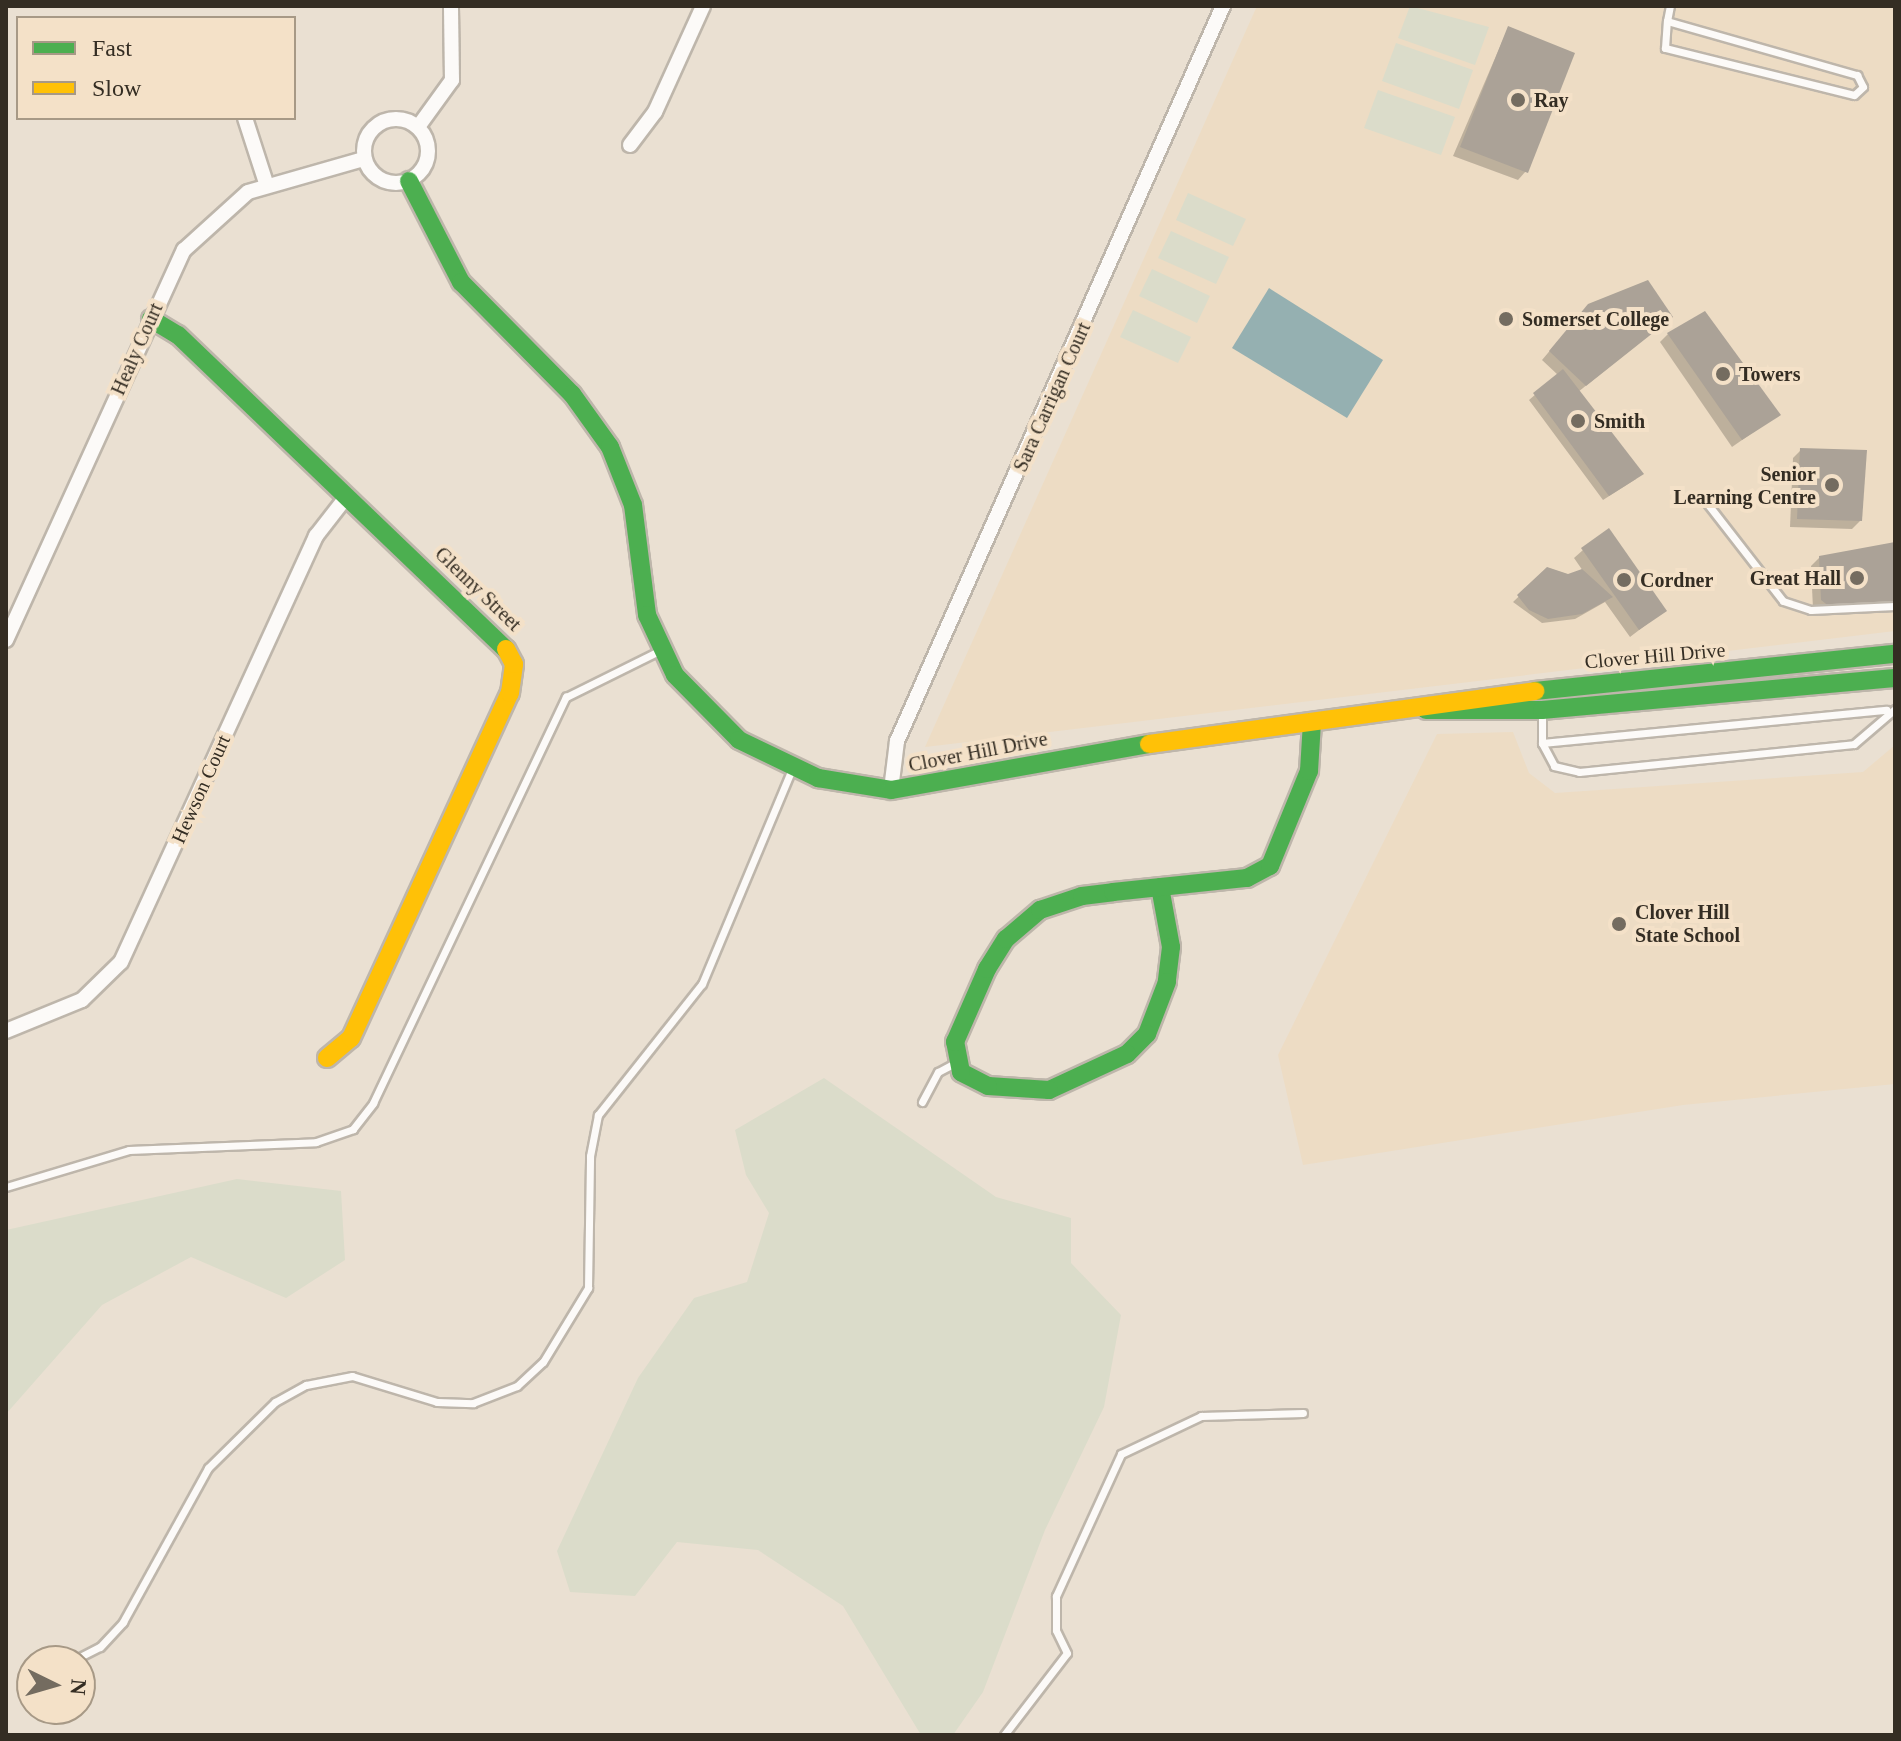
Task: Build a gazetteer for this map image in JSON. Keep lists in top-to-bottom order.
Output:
{
  "streets": {
    "street": [
      "Healy Court",
      "Sara Carrigan Court",
      "Glenny Street",
      "Clover Hill Drive",
      "Hewson Court"
    ]
  },
  "crossings": [
    ["Healy Court", "Glenny Street"],
    ["Healy Court", "Clover Hill Drive"],
    ["Sara Carrigan Court", "Clover Hill Drive"],
    ["Glenny Street", "Hewson Court"]
  ],
  "places": [
    "Ray",
    "Somerset College",
    "Towers",
    "Smith",
    "Senior Learning Centre",
    "Great Hall",
    "Cordner",
    "Clover Hill State School"
  ],
  "legend": ["Fast", "Slow"],
  "north": "right"
}
